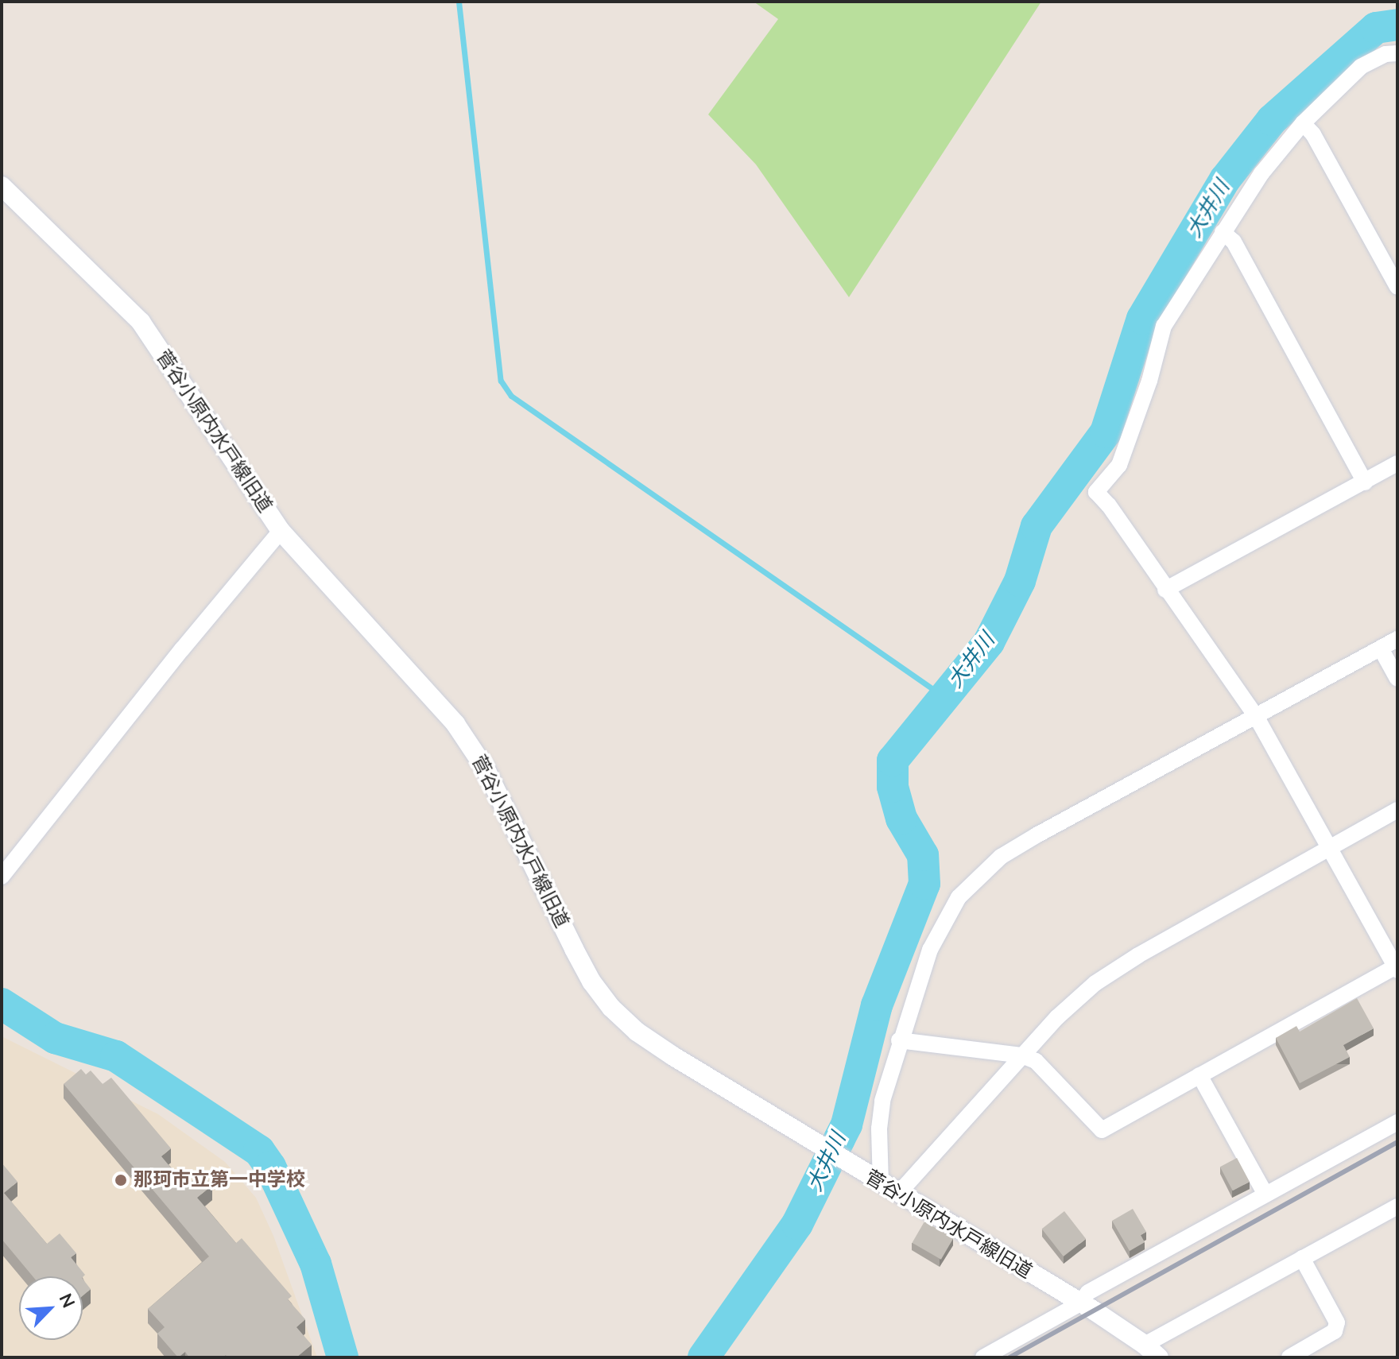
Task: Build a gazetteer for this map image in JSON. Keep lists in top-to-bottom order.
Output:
{
  "streets": {
    "street": ["菅谷小原内水戸線旧道"]
  },
  "water": ["大井川"],
  "places": ["那珂市立第一中学校"],
  "north": "top right"
}
